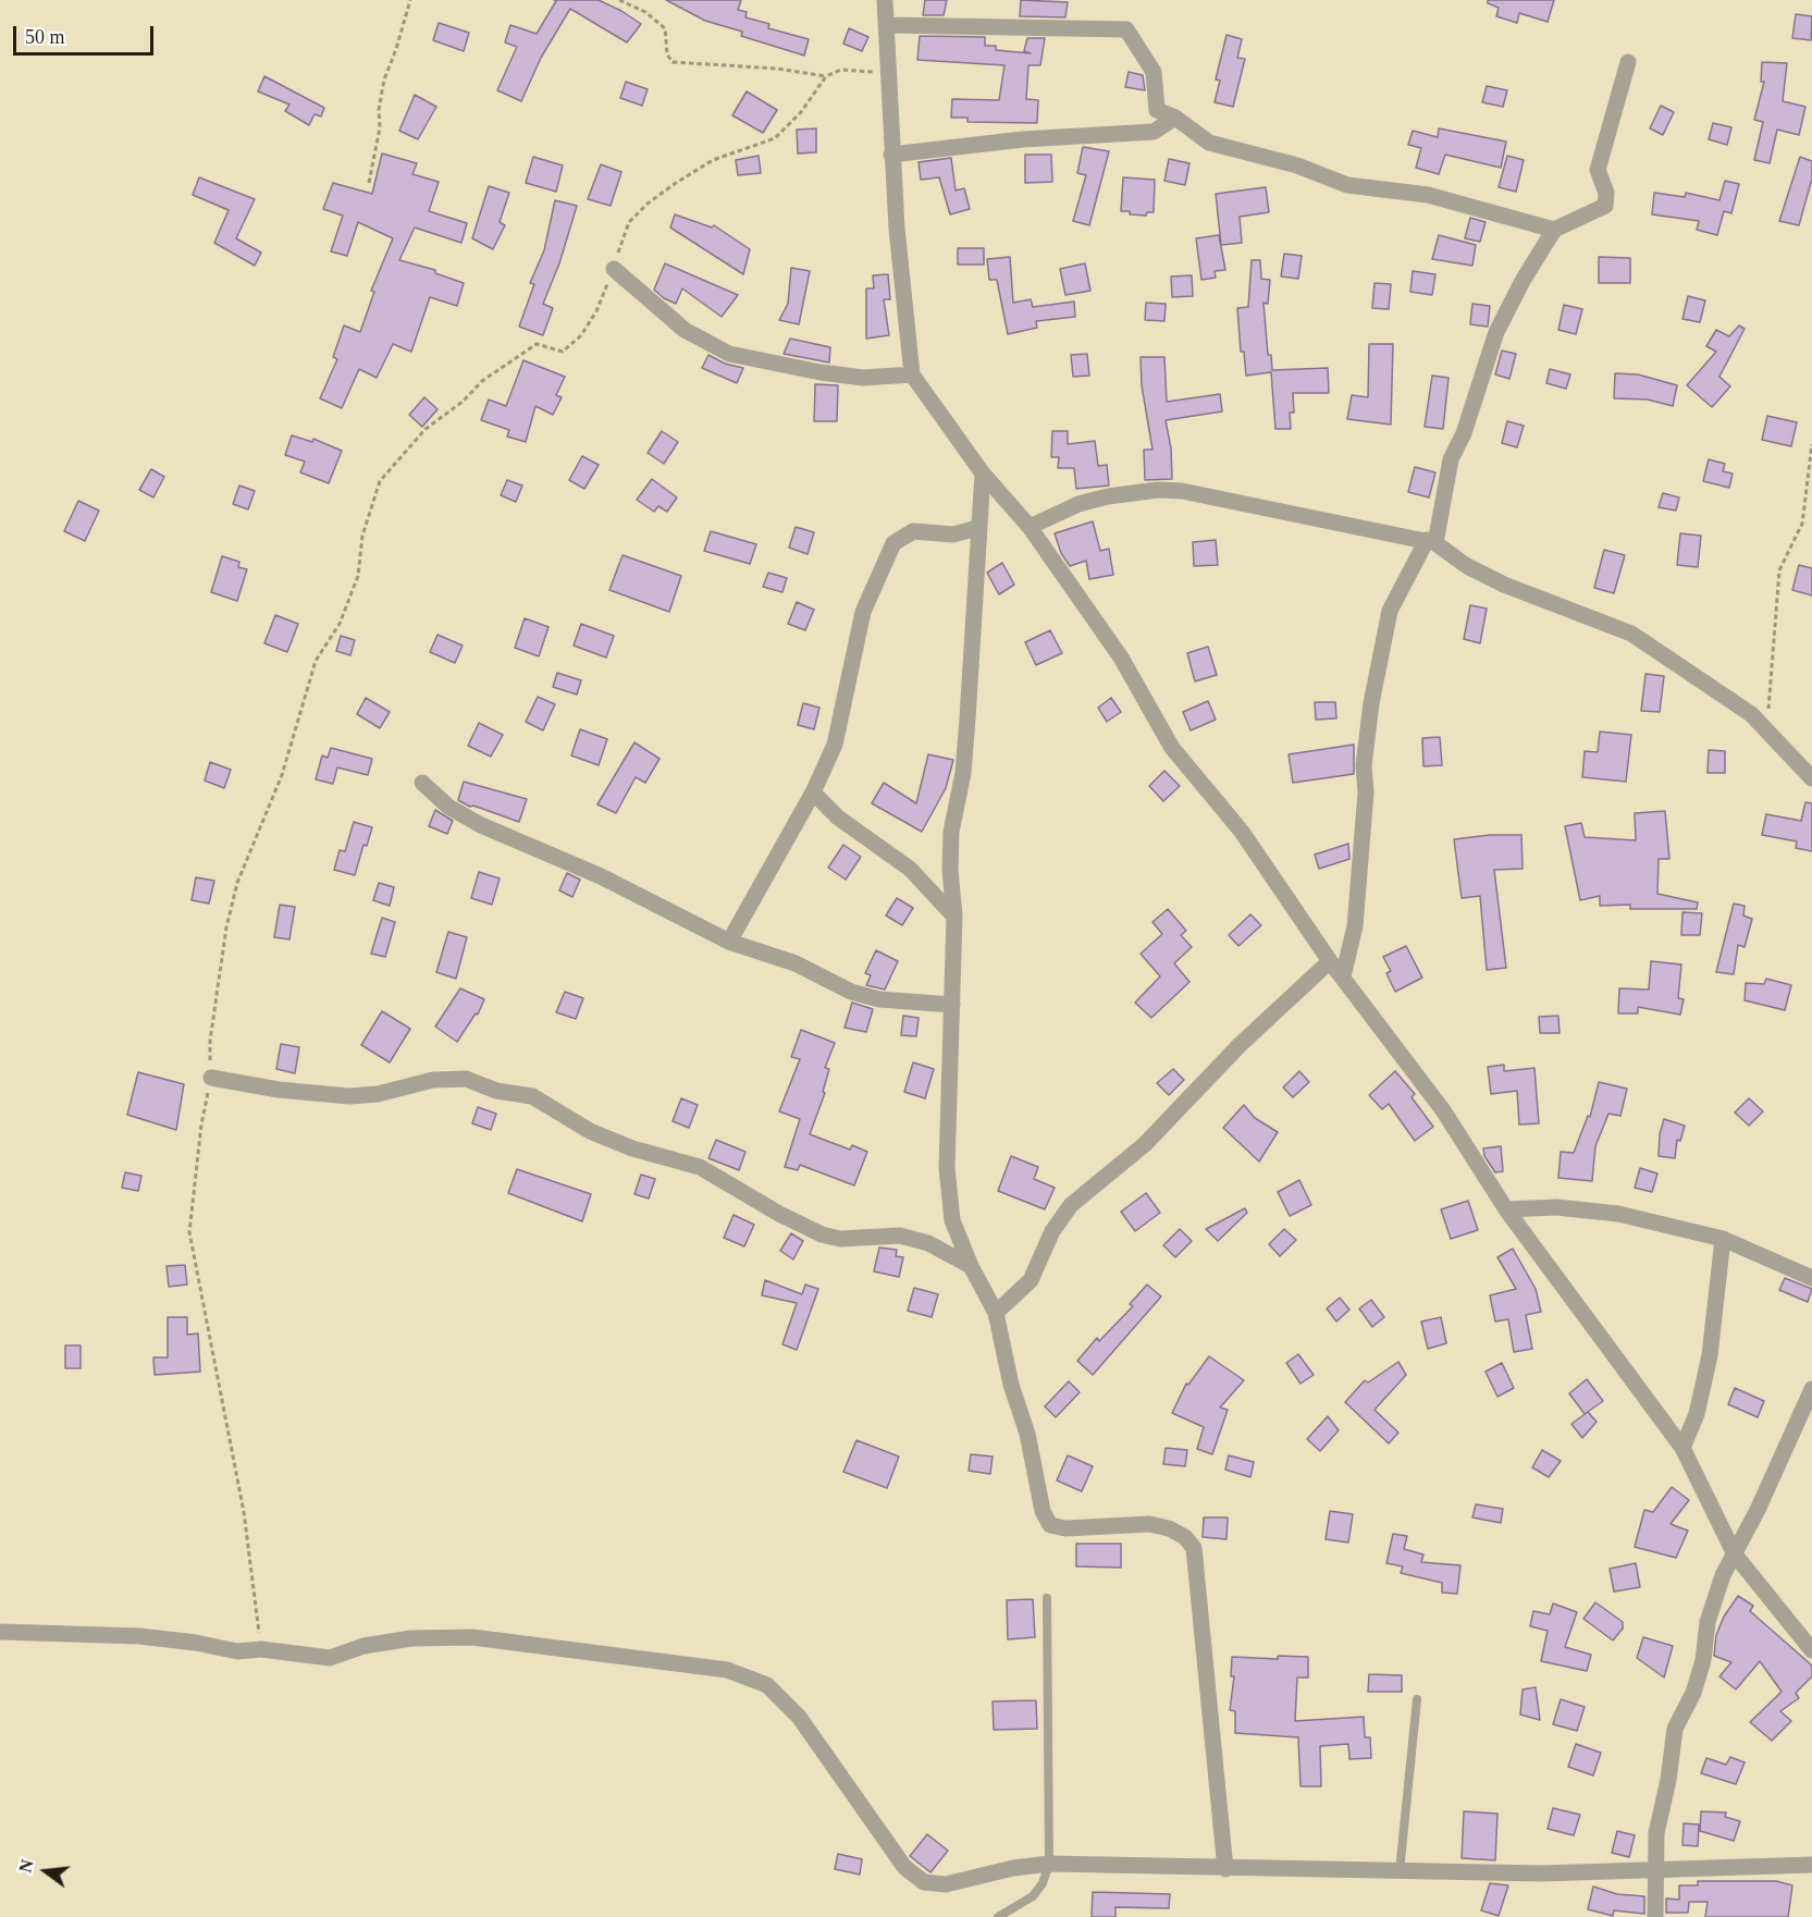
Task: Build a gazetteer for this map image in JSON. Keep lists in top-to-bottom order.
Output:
{
  "scale_bar": "50 m",
  "north": "left"
}
